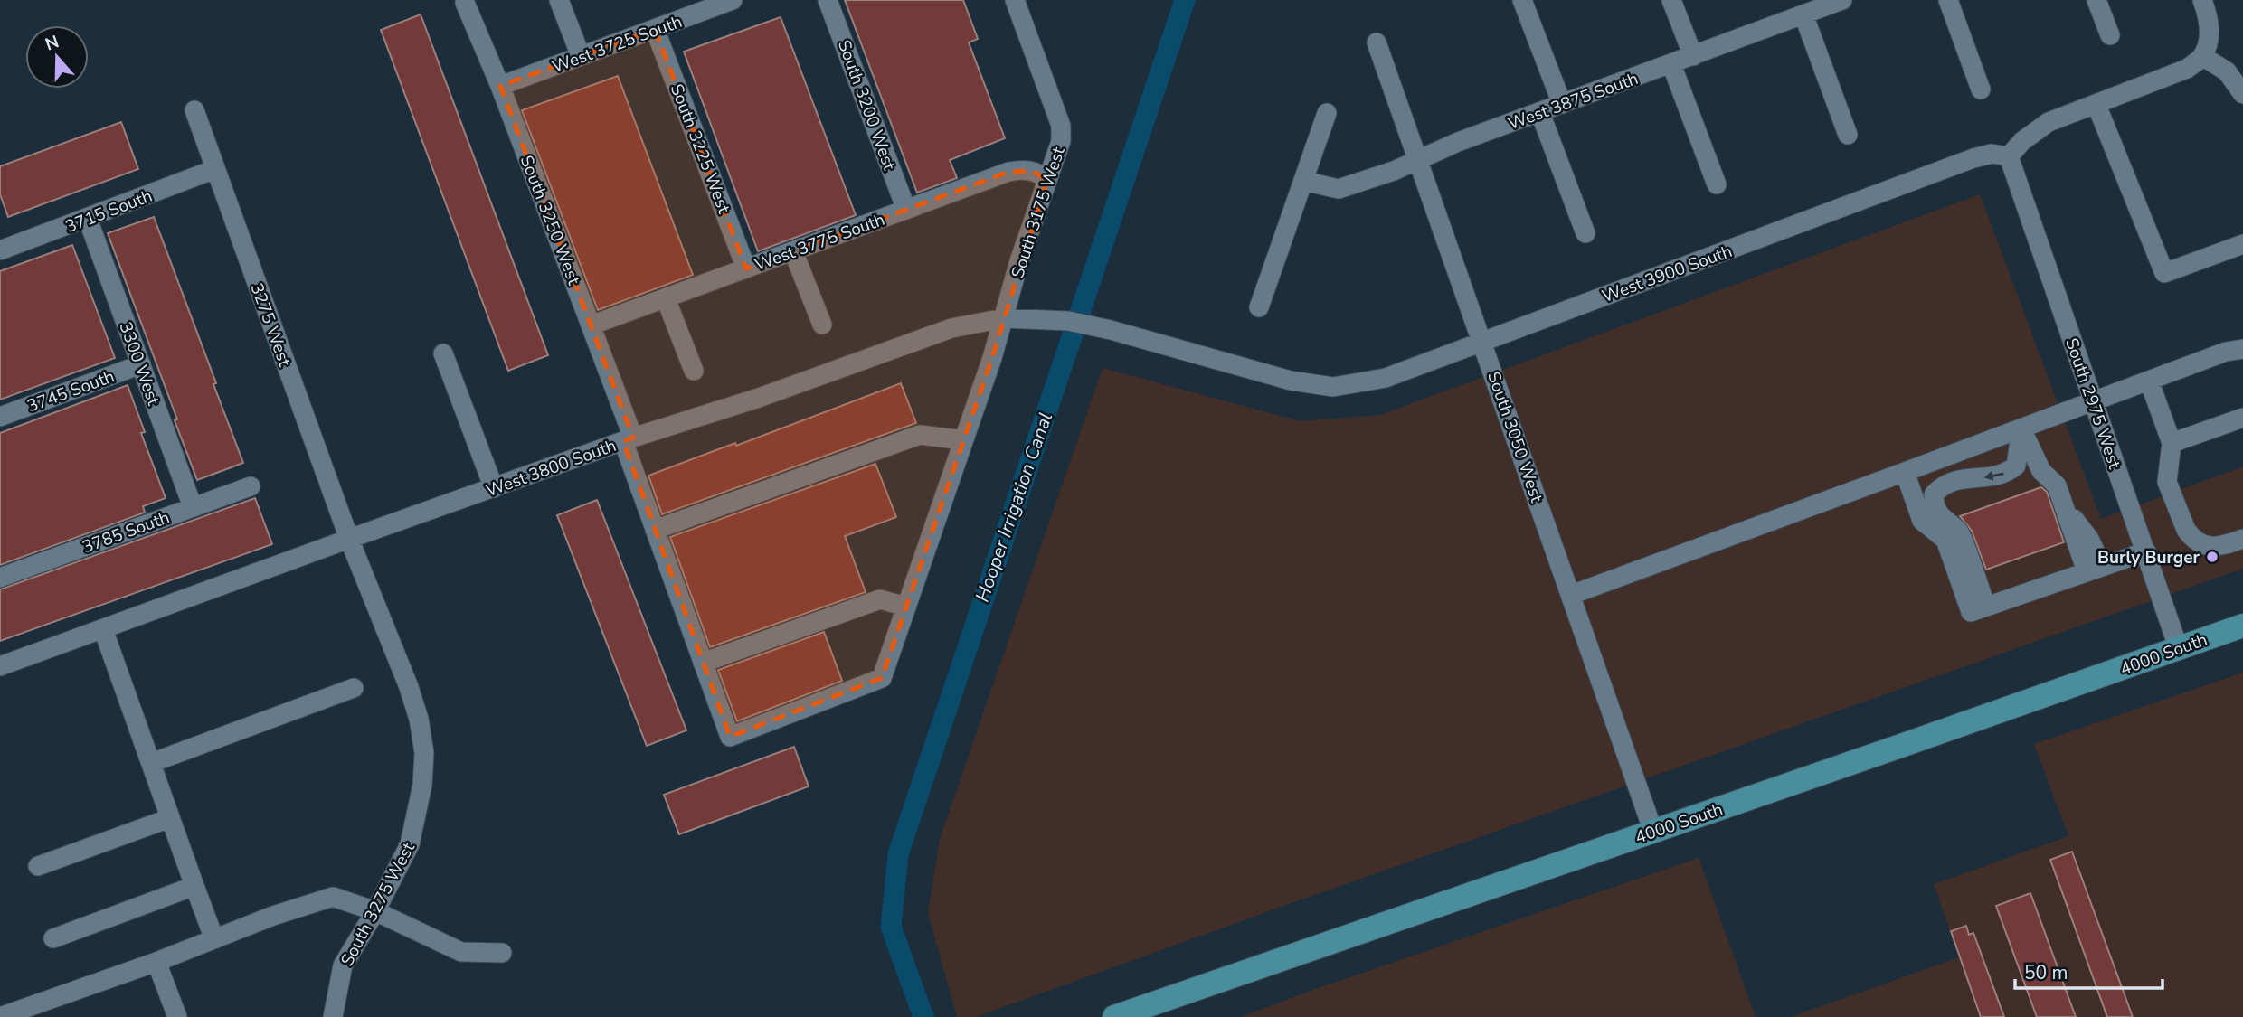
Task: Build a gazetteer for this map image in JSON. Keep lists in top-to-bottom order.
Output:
{
  "streets": {
    "main road": ["4000 South"],
    "street": [
      "West 3725 South",
      "West 3875 South",
      "South 3200 West",
      "South 3225 West",
      "3715 South",
      "South 3175 West",
      "South 3250 West",
      "West 3775 South",
      "West 3900 South",
      "3275 West",
      "3300 West",
      "3745 South",
      "South 2975 West",
      "South 3050 West",
      "West 3800 South",
      "3785 South",
      "South 3275 West"
    ]
  },
  "crossings": [
    ["West 3725 South", "South 3225 West"],
    ["West 3725 South", "South 3250 West"],
    ["West 3875 South", "South 3050 West"],
    ["South 3200 West", "West 3775 South"],
    ["South 3225 West", "West 3775 South"],
    ["3715 South", "3275 West"],
    ["3715 South", "3300 West"],
    ["South 3175 West", "South 3250 West"],
    ["South 3175 West", "West 3775 South"],
    ["South 3175 West", "West 3800 South"],
    ["South 3250 West", "West 3775 South"],
    ["South 3250 West", "West 3800 South"],
    ["West 3900 South", "South 2975 West"],
    ["West 3900 South", "South 3050 West"],
    ["West 3900 South", "West 3800 South"],
    ["3275 West", "West 3800 South"],
    ["3275 West", "South 3275 West"],
    ["3300 West", "3745 South"],
    ["3300 West", "3785 South"],
    ["South 2975 West", "4000 South"],
    ["South 3050 West", "4000 South"],
    ["West 3800 South", "South 3275 West"]
  ],
  "water": ["Hooper Irrigation Canal"],
  "places": ["Burly Burger"],
  "scale_bar": "50 m",
  "north": "top"
}
